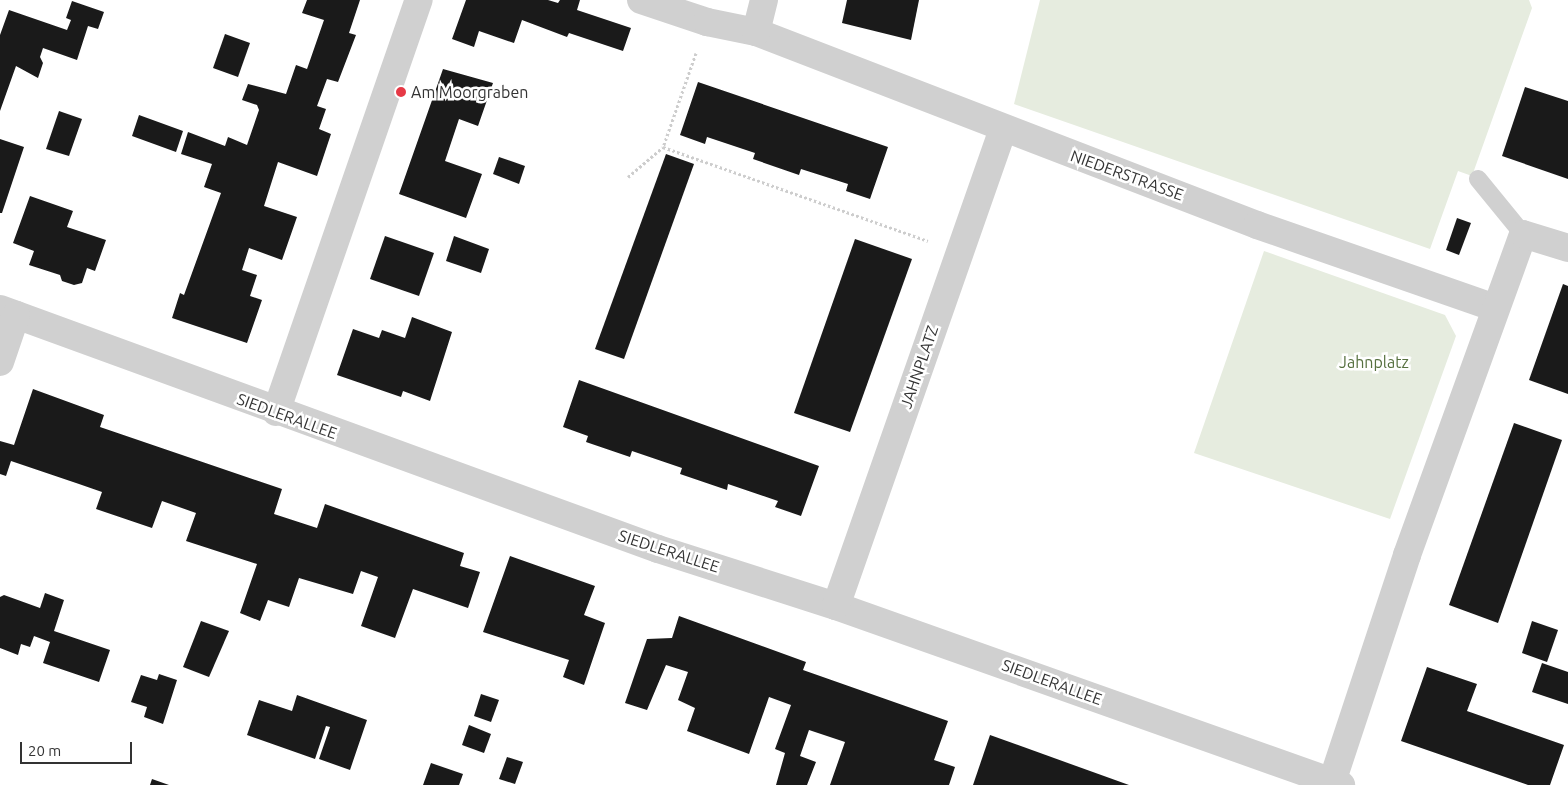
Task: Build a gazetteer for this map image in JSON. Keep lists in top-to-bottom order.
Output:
{
  "streets": {
    "street": ["NIEDERSTRASSE", "JAHNPLATZ", "SIEDLERALLEE"]
  },
  "crossings": [
    ["NIEDERSTRASSE", "JAHNPLATZ"],
    ["JAHNPLATZ", "SIEDLERALLEE"]
  ],
  "parks": ["Jahnplatz"],
  "places": ["Am Moorgraben"],
  "scale_bar": "20 m"
}
